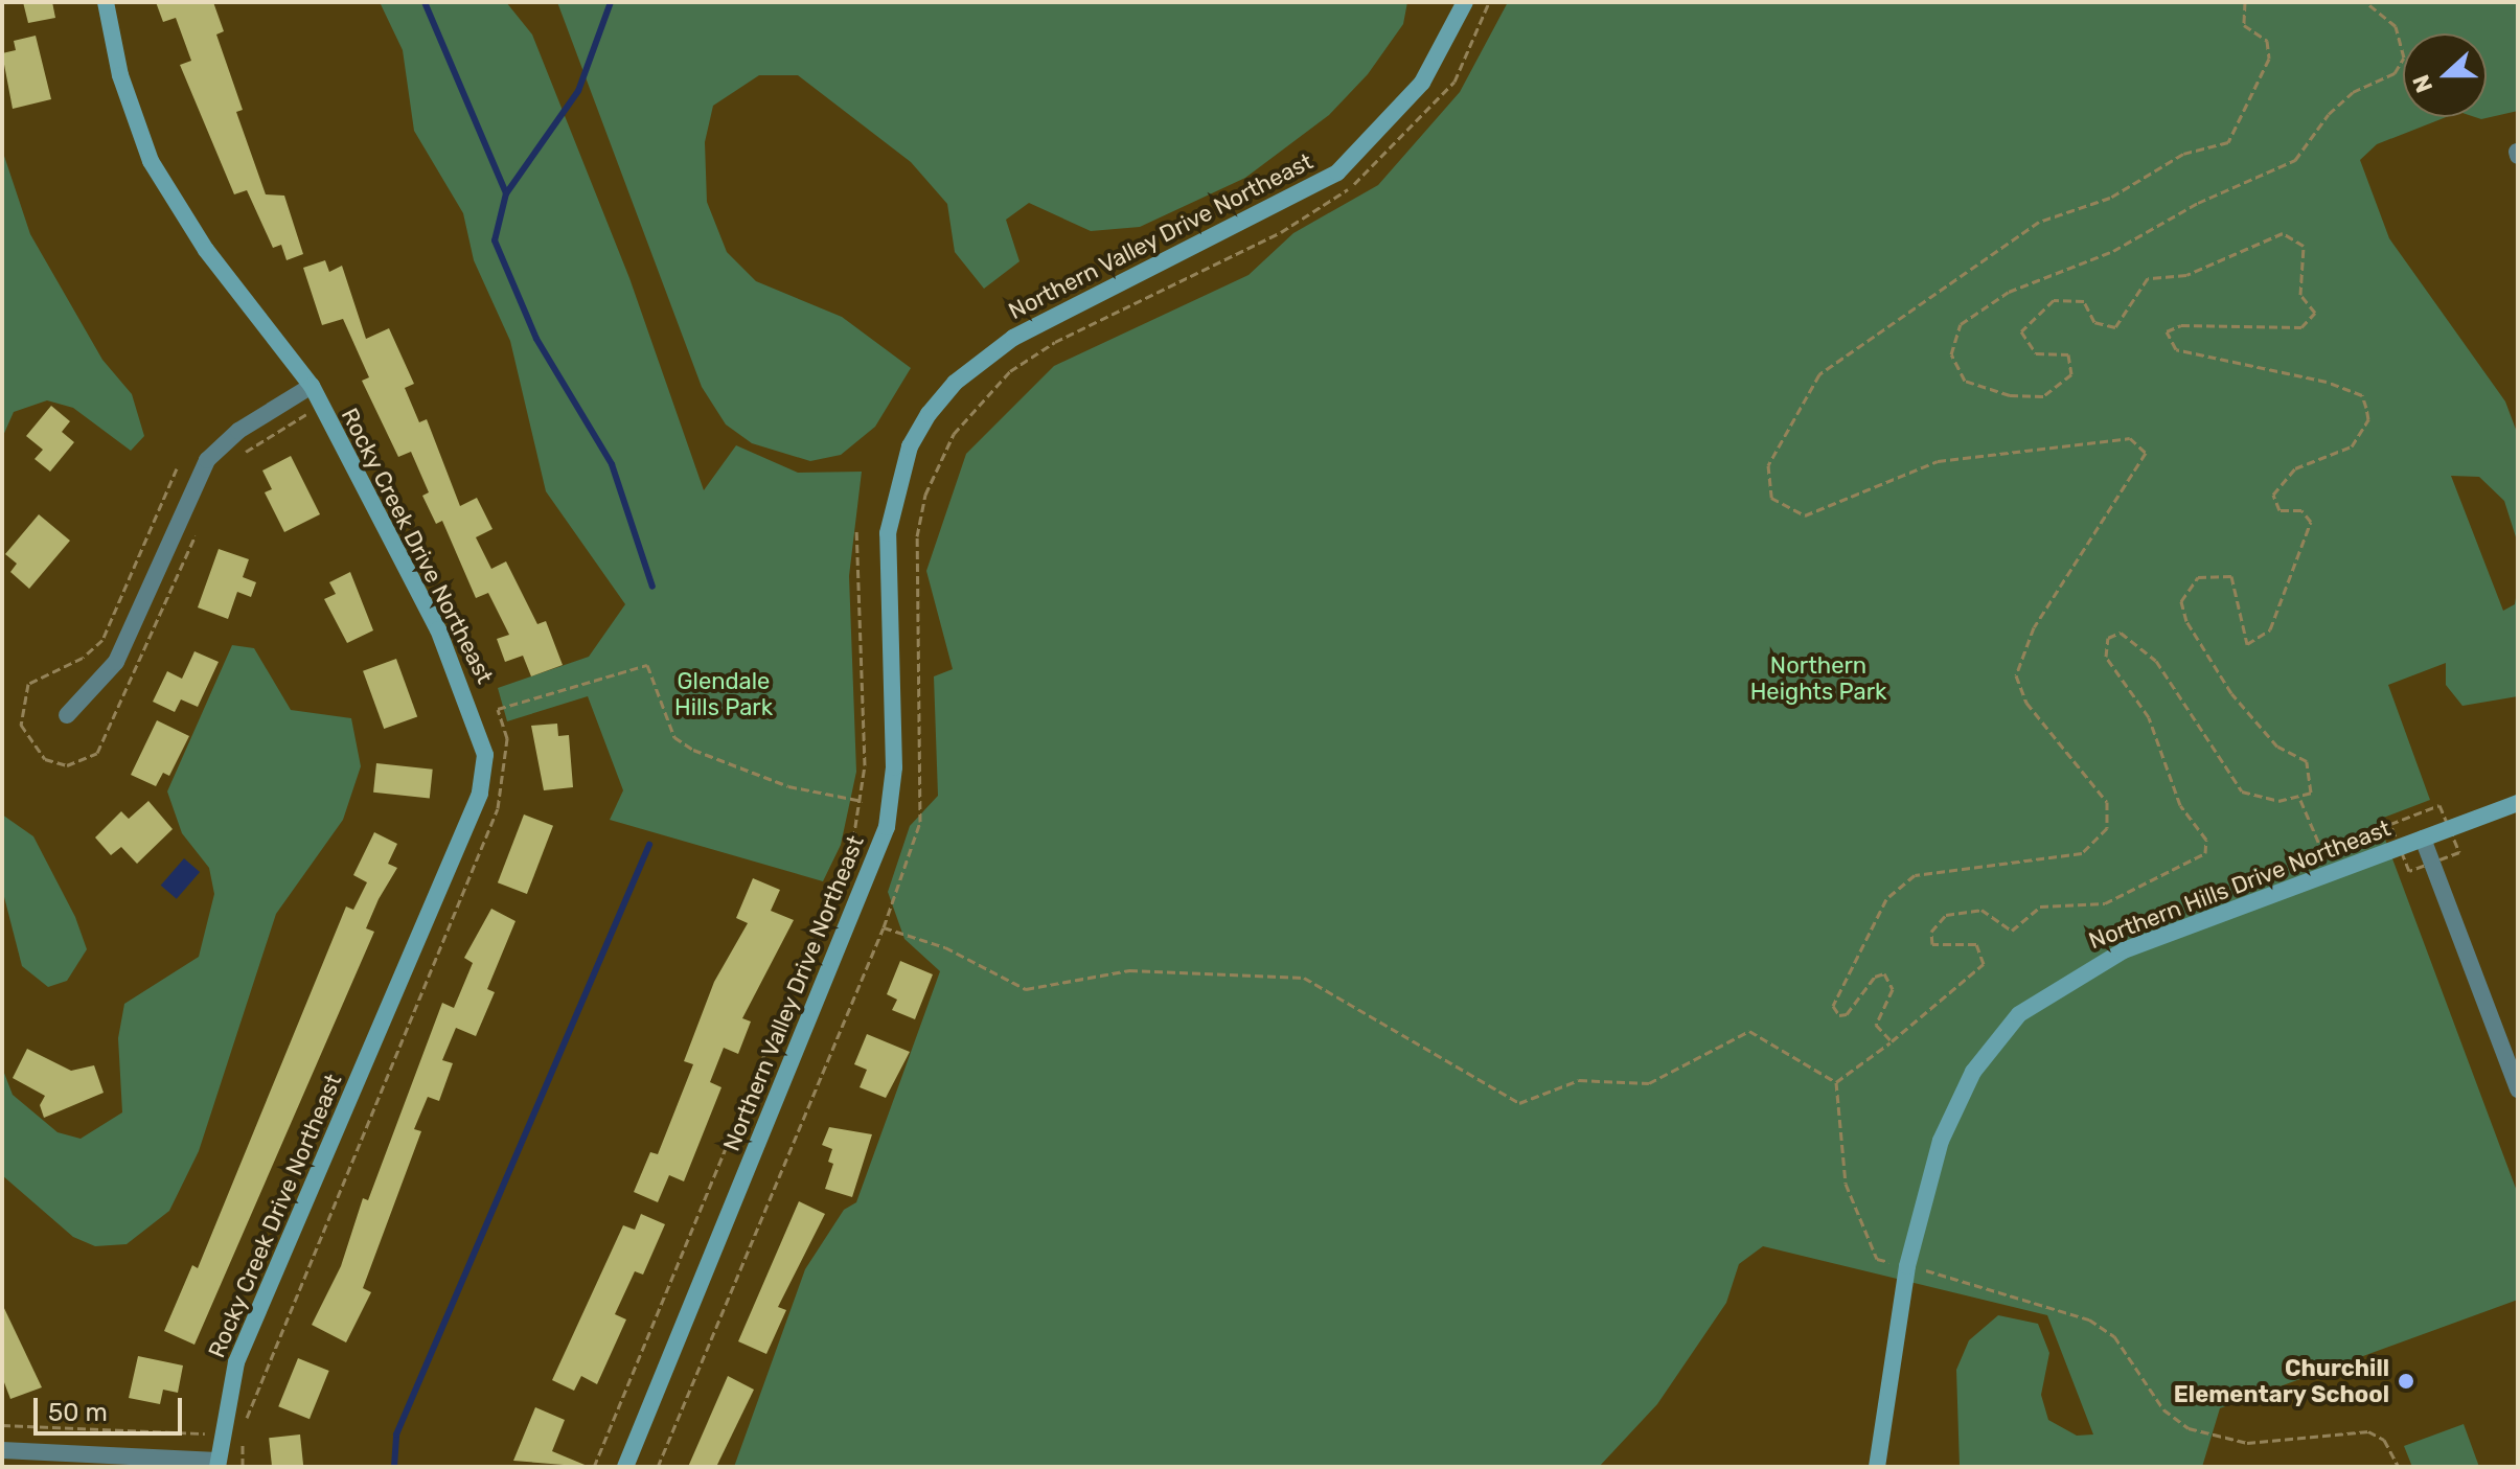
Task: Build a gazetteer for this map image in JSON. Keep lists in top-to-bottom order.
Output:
{
  "streets": {
    "street": ["Northern Valley Drive Northeast", "Rocky Creek Drive Northeast", "Northern Hills Drive Northeast"]
  },
  "parks": ["Northern Heights Park", "Glendale Hills Park"],
  "places": ["Churchill Elementary School"],
  "scale_bar": "50 m",
  "north": "left"
}
